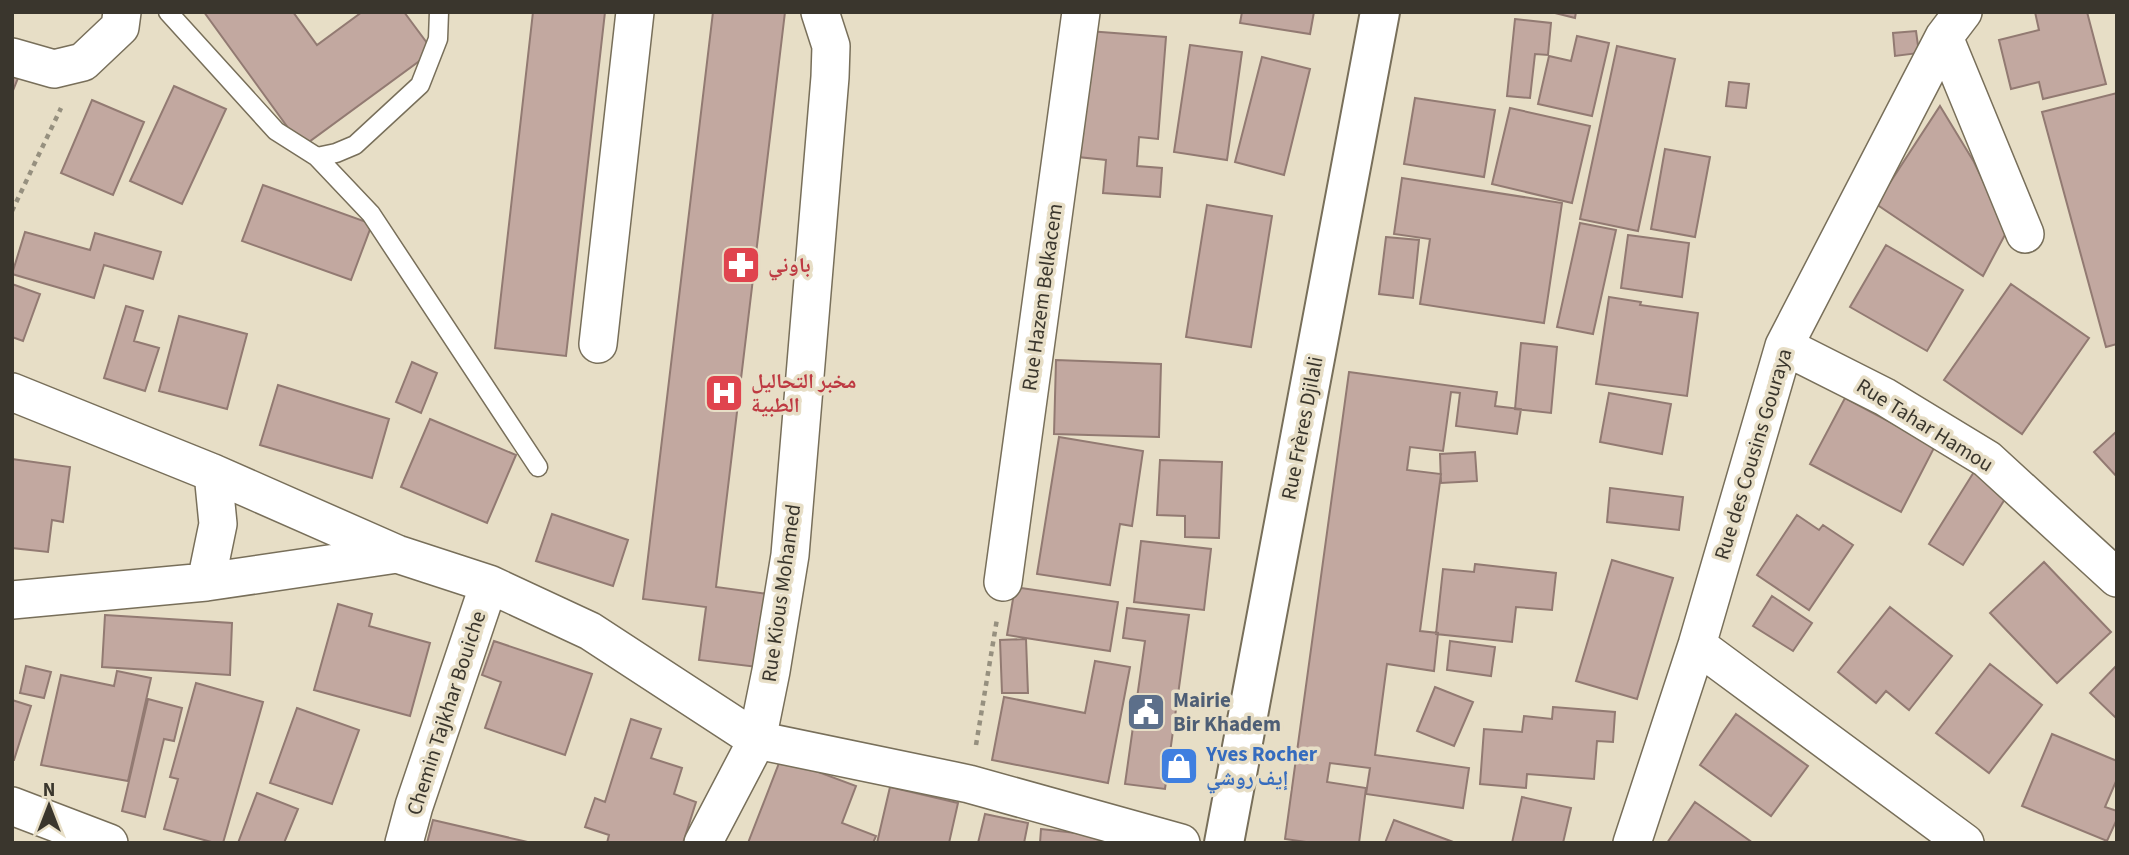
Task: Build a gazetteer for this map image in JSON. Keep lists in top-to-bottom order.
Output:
{
  "streets": {
    "main road": ["Rue Frères Djilali"],
    "street": [
      "Rue Hazem Belkacem",
      "Rue Tahar Hamou",
      "Rue des Cousins Gouraya",
      "Rue Kious Mohamed",
      "Chemin Tajkhar Bouiche"
    ]
  },
  "crossings": [
    ["Rue Tahar Hamou", "Rue des Cousins Gouraya"]
  ],
  "places": {
    "pharmacy": ["باوني"],
    "hospital": ["مخبر التحاليل الطبية"],
    "public building": ["Mairie Bir Khadem"],
    "shop": ["Yves Rocher إيف روشي"]
  },
  "north": "top"
}
